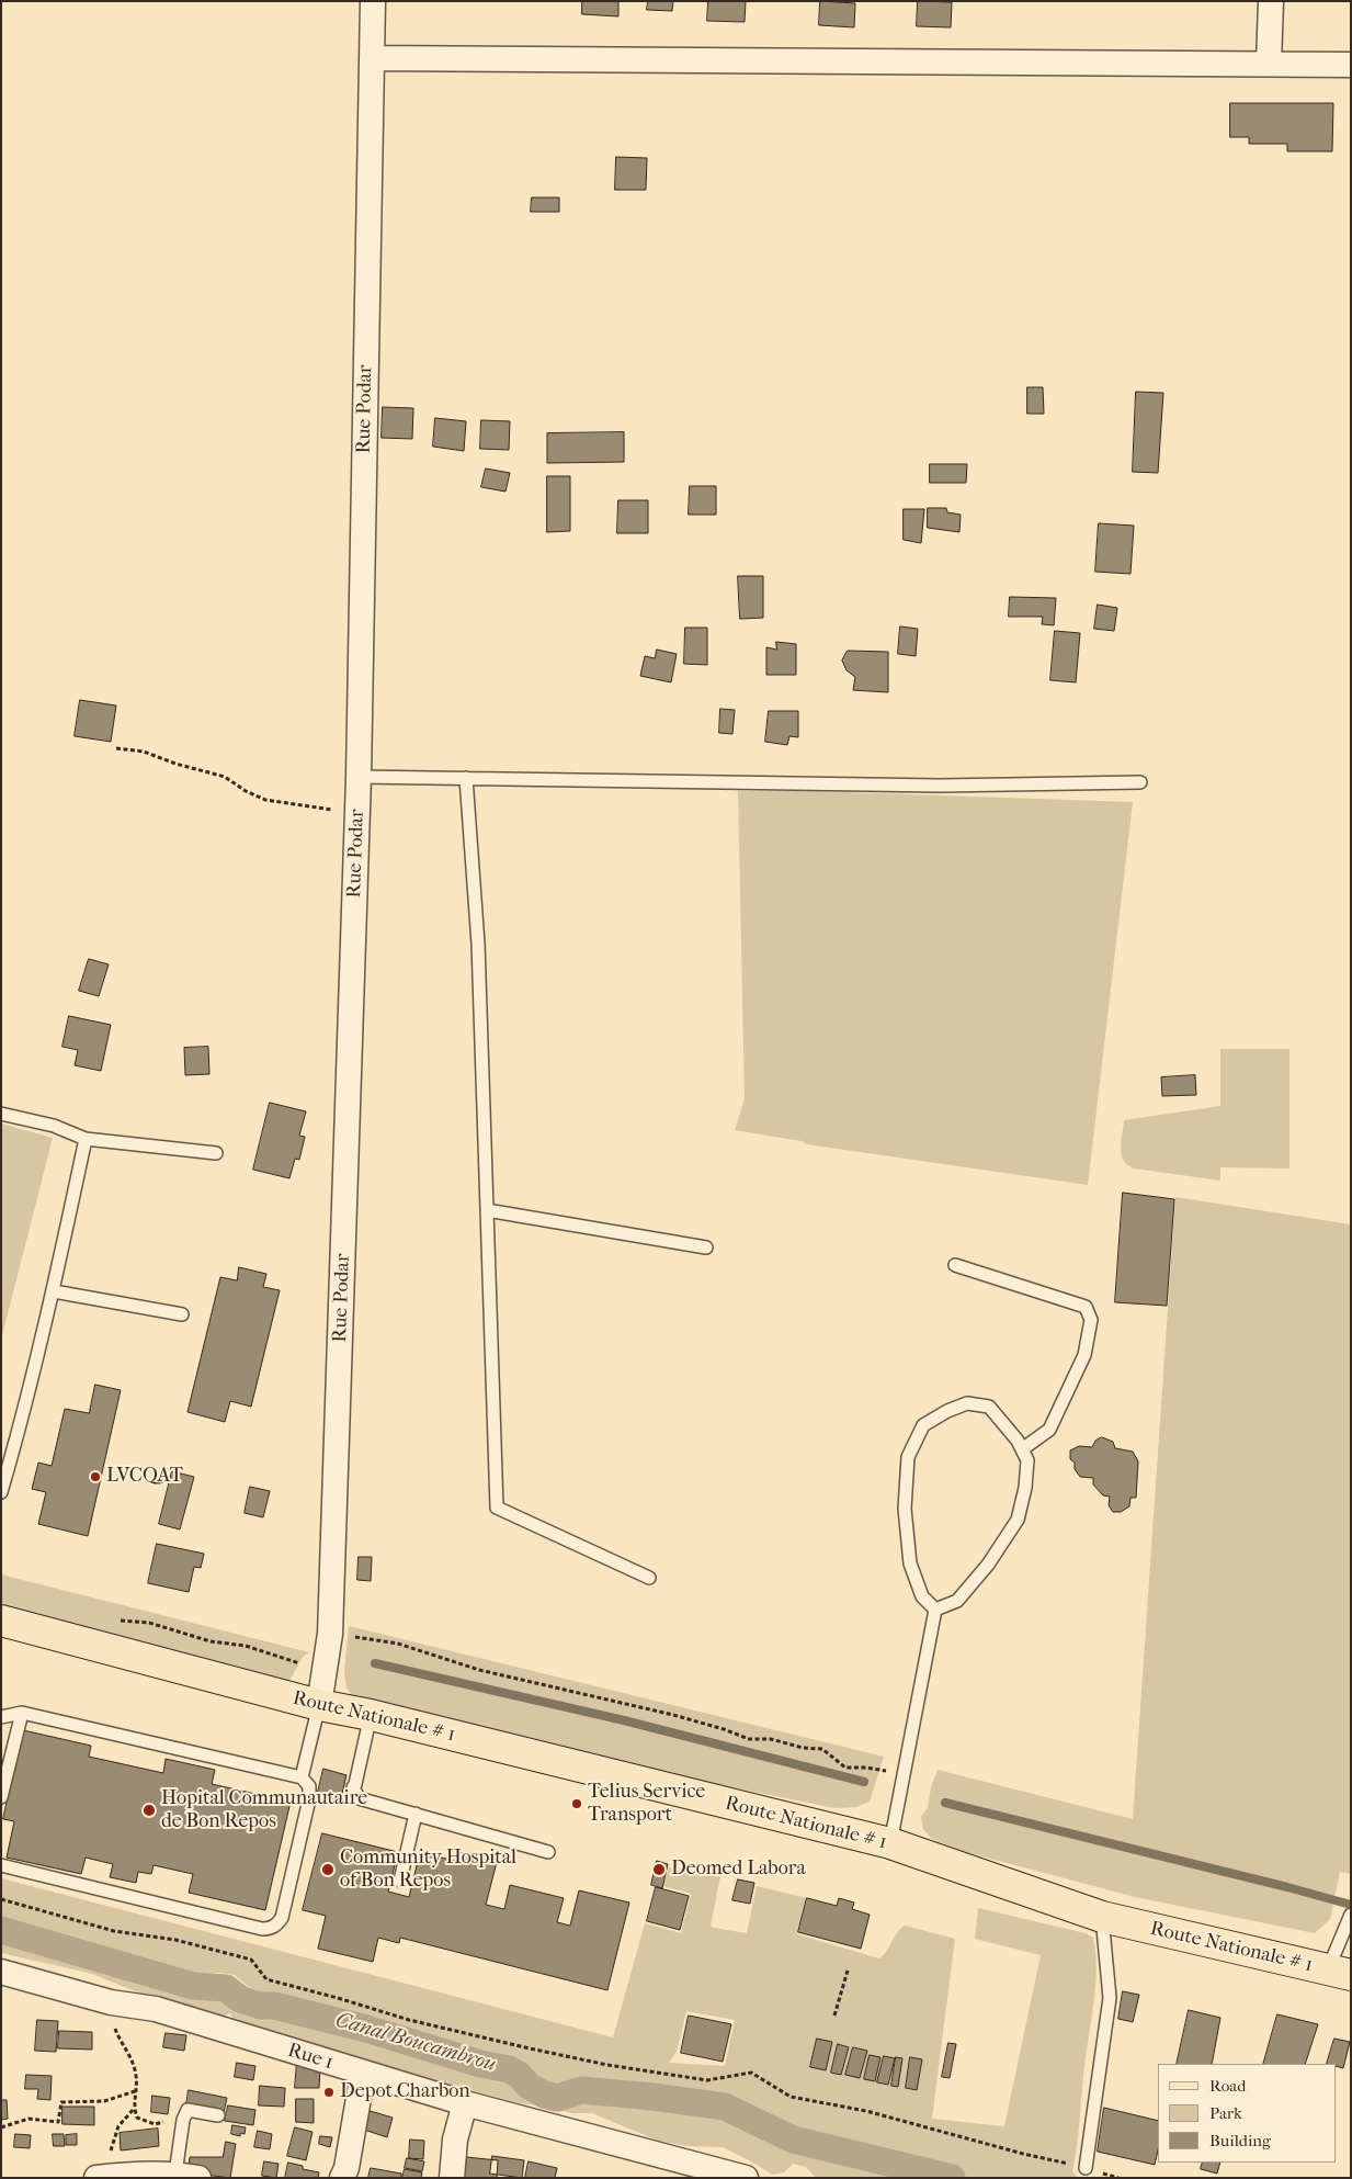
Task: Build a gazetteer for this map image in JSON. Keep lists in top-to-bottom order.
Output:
{
  "streets": {
    "main road": ["Route Nationale # 1"],
    "street": ["Rue Podar", "Rue 1"]
  },
  "crossings": [
    ["Rue Podar", "Route Nationale # 1"]
  ],
  "water": ["Canal Boucambrou"],
  "places": [
    "LVCQAT",
    "Telius Service Transport",
    "Hopital Communautaire de Bon Repos",
    "Community Hospital of Bon Repos",
    "Deomed Labora",
    "Depot Charbon"
  ],
  "legend": ["Road", "Park", "Building"]
}
